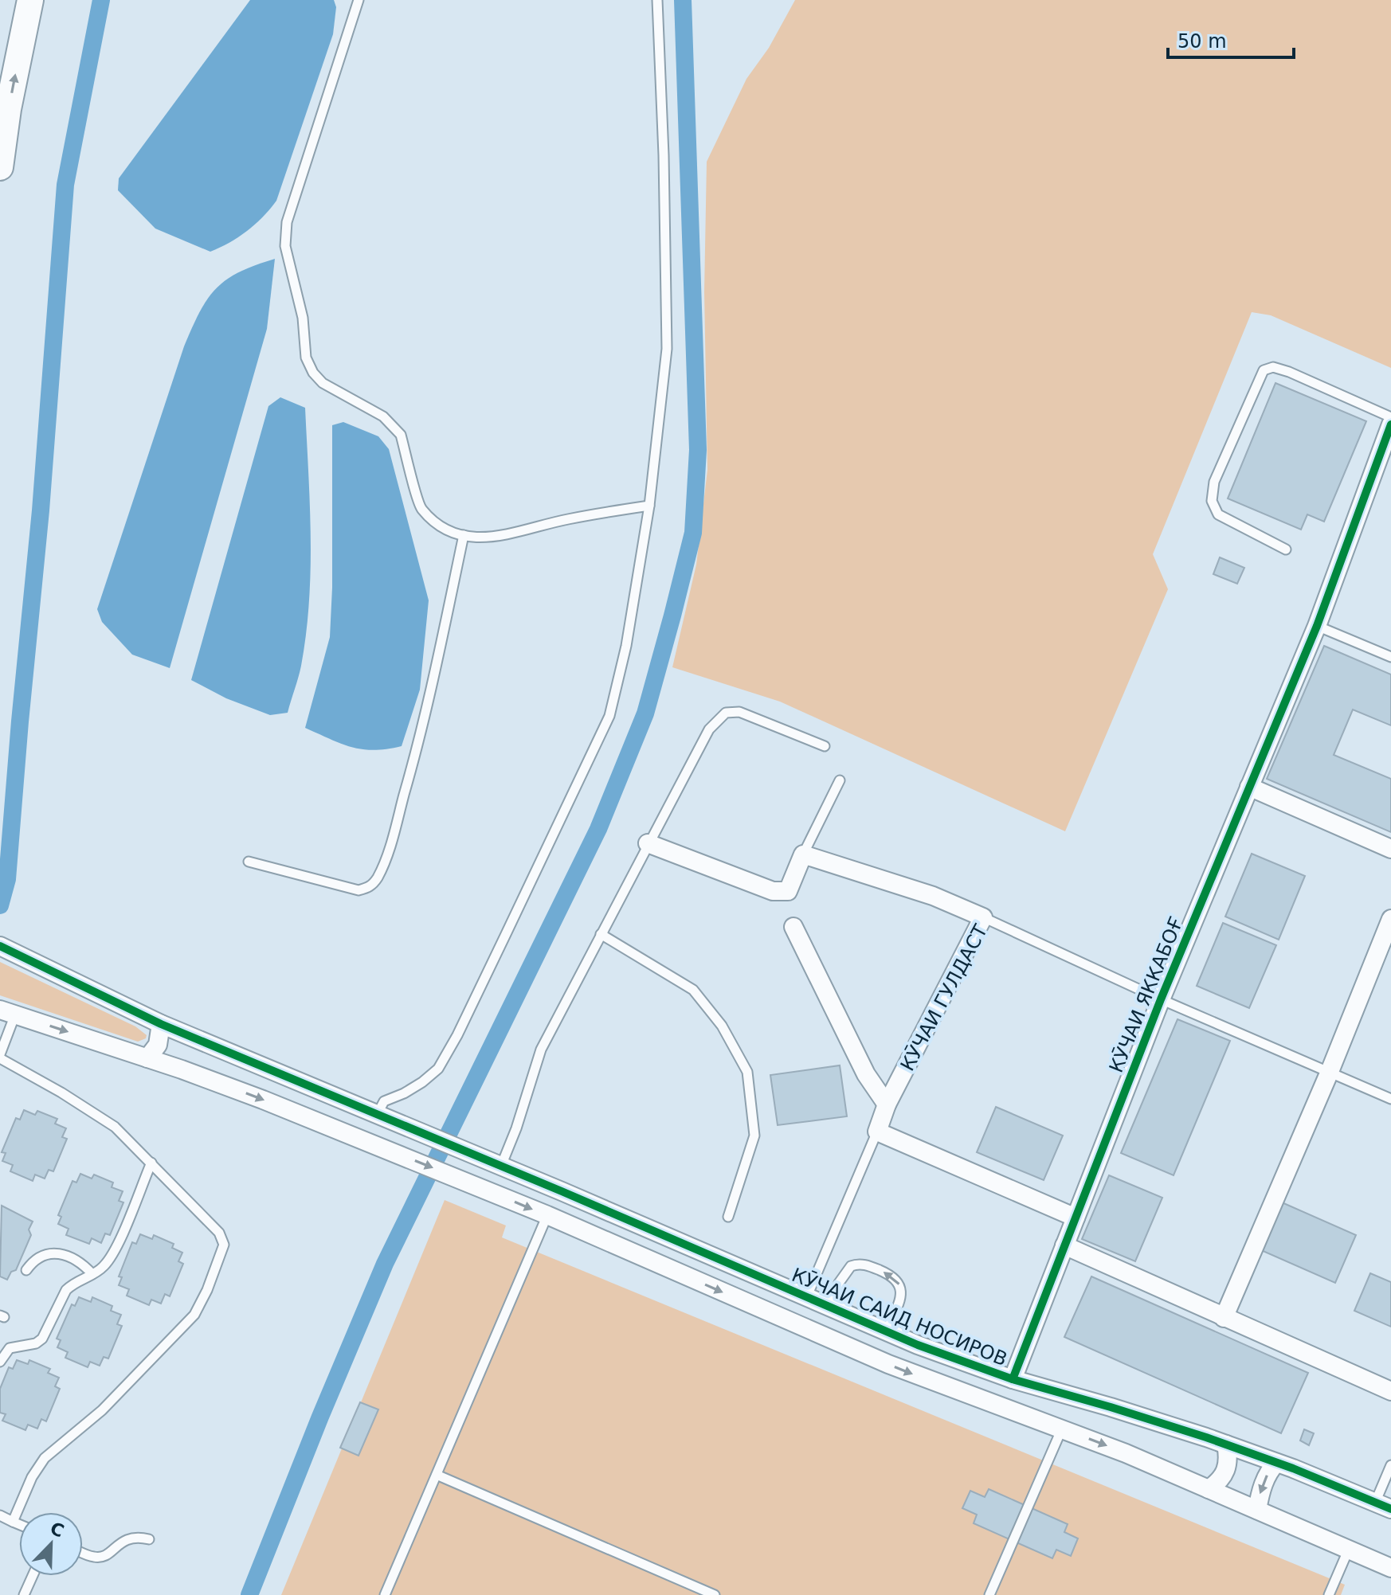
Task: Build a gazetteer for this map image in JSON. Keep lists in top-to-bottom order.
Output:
{
  "streets": {
    "street": ["КӮЧАИ ЯККАБОҒ", "КӮЧАИ ГУЛДАСТ", "КӮЧАИ САИД НОСИРОВ"]
  },
  "crossings": [
    ["КӮЧАИ ЯККАБОҒ", "КӮЧАИ ГУЛДАСТ"],
    ["КӮЧАИ ЯККАБОҒ", "КӮЧАИ САИД НОСИРОВ"]
  ],
  "scale_bar": "50 m",
  "north": "top right"
}
